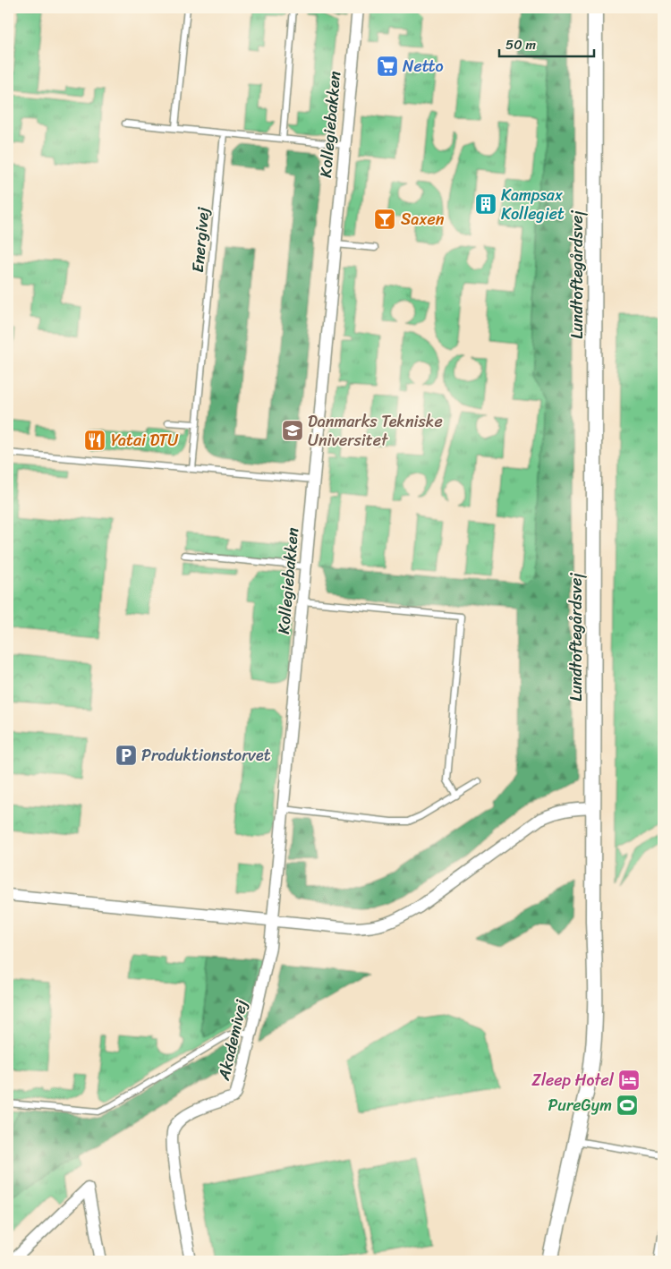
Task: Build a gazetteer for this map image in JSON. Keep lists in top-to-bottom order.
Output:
{
  "streets": {
    "street": ["Kollegiebakken", "Lundtoftegårdsvej", "Akademivej"],
    "lane": ["Energivej"]
  },
  "crossings": [
    ["Kollegiebakken", "Akademivej"]
  ],
  "places": {
    "supermarket": ["Netto"],
    "building": ["Kampsax Kollegiet"],
    "bar": ["Saxen"],
    "school or university": ["Danmarks Tekniske Universitet"],
    "restaurant": ["Yatai DTU"],
    "parking": ["Produktionstorvet"],
    "hotel": ["Zleep Hotel"],
    "sports": ["PureGym"]
  },
  "scale_bar": "50 m"
}
